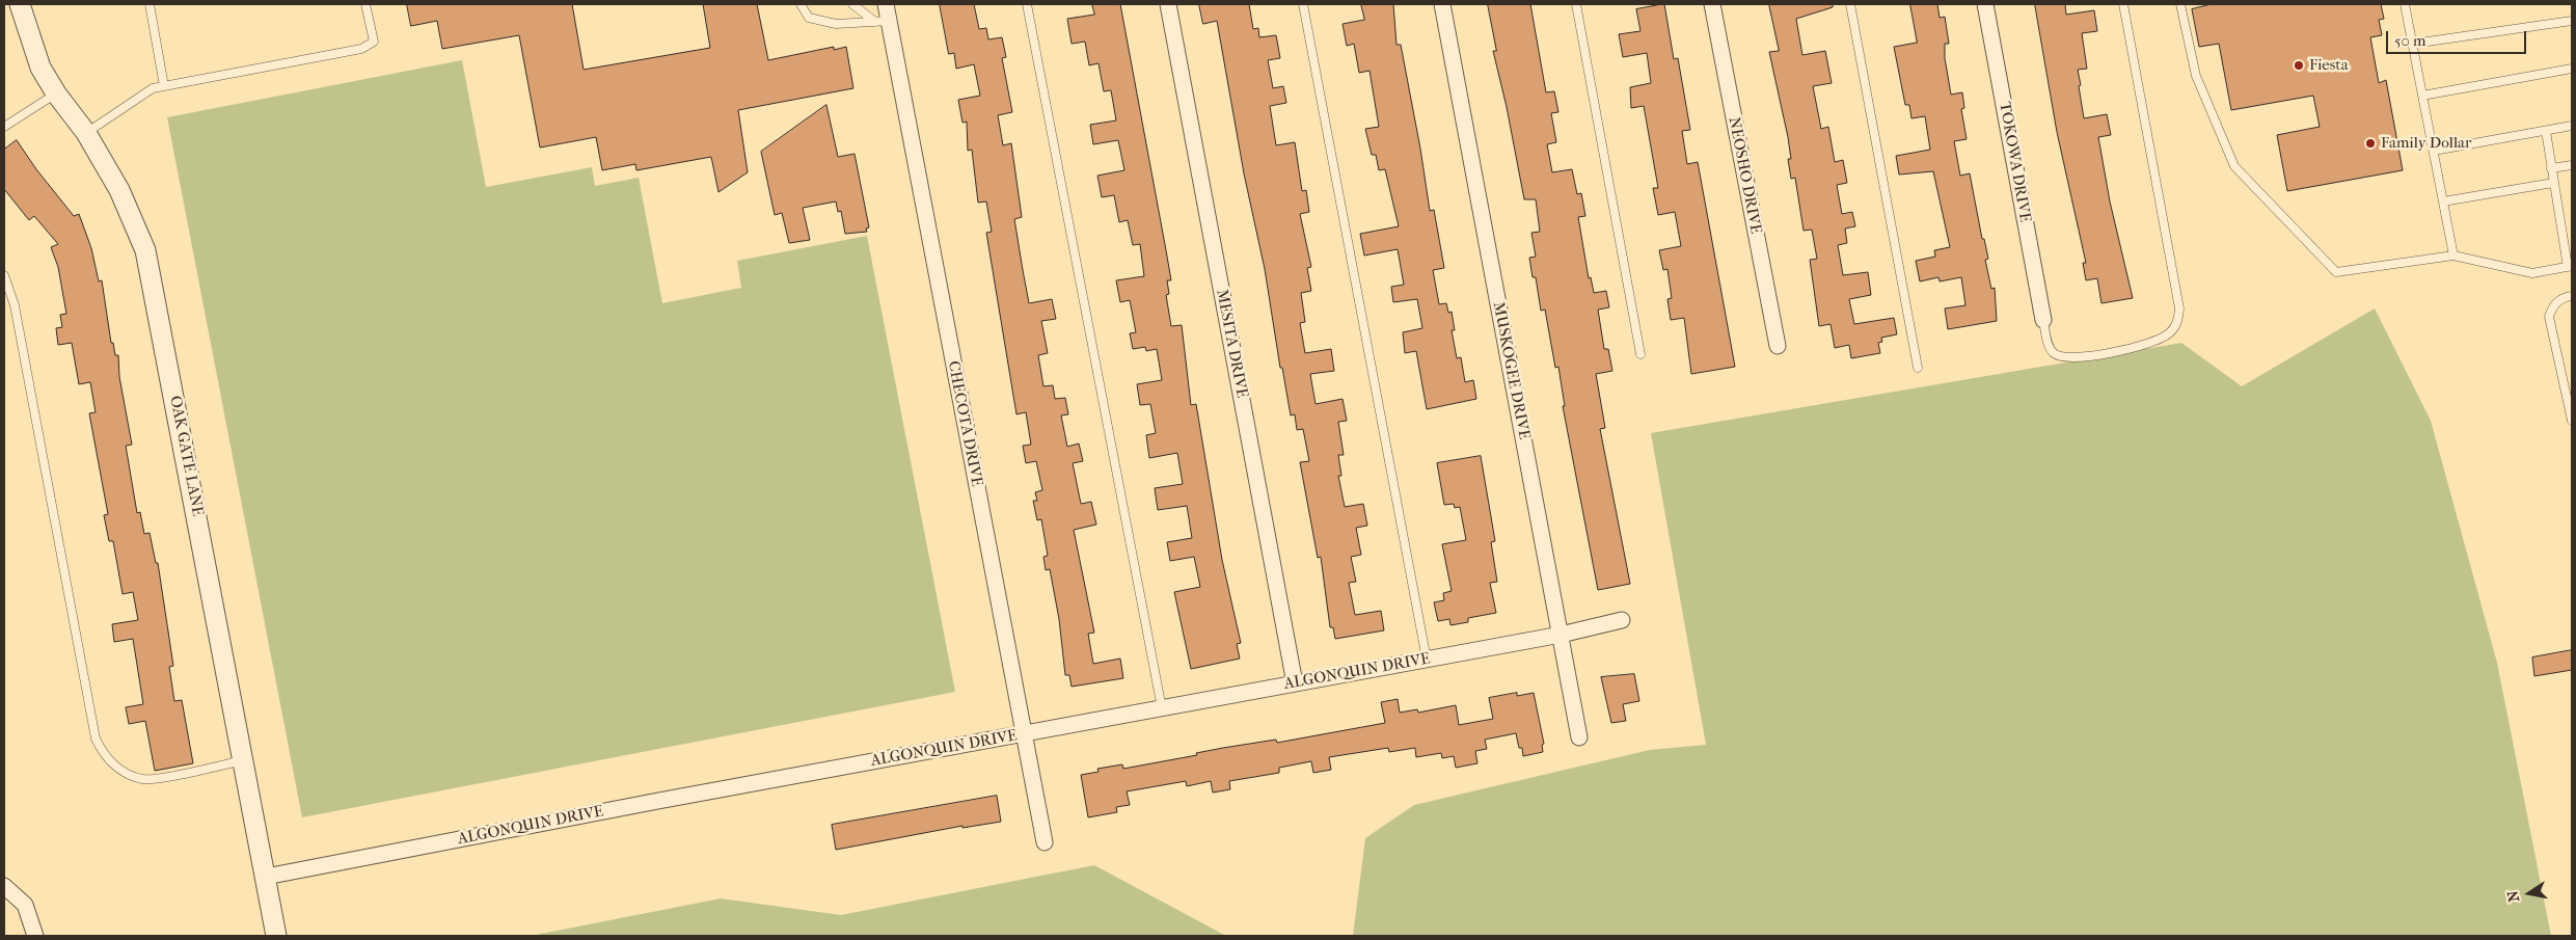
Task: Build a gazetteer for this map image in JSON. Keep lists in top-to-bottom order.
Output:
{
  "streets": {
    "street": [
      "TOKOWA DRIVE",
      "NEOSHO DRIVE",
      "MESITA DRIVE",
      "MUSKOGEE DRIVE",
      "CHECOTA DRIVE",
      "OAK GATE LANE",
      "ALGONQUIN DRIVE"
    ]
  },
  "crossings": [
    ["MESITA DRIVE", "ALGONQUIN DRIVE"],
    ["MUSKOGEE DRIVE", "ALGONQUIN DRIVE"],
    ["CHECOTA DRIVE", "ALGONQUIN DRIVE"],
    ["OAK GATE LANE", "ALGONQUIN DRIVE"]
  ],
  "places": ["Fiesta", "Family Dollar"],
  "scale_bar": "50 m",
  "north": "left"
}
